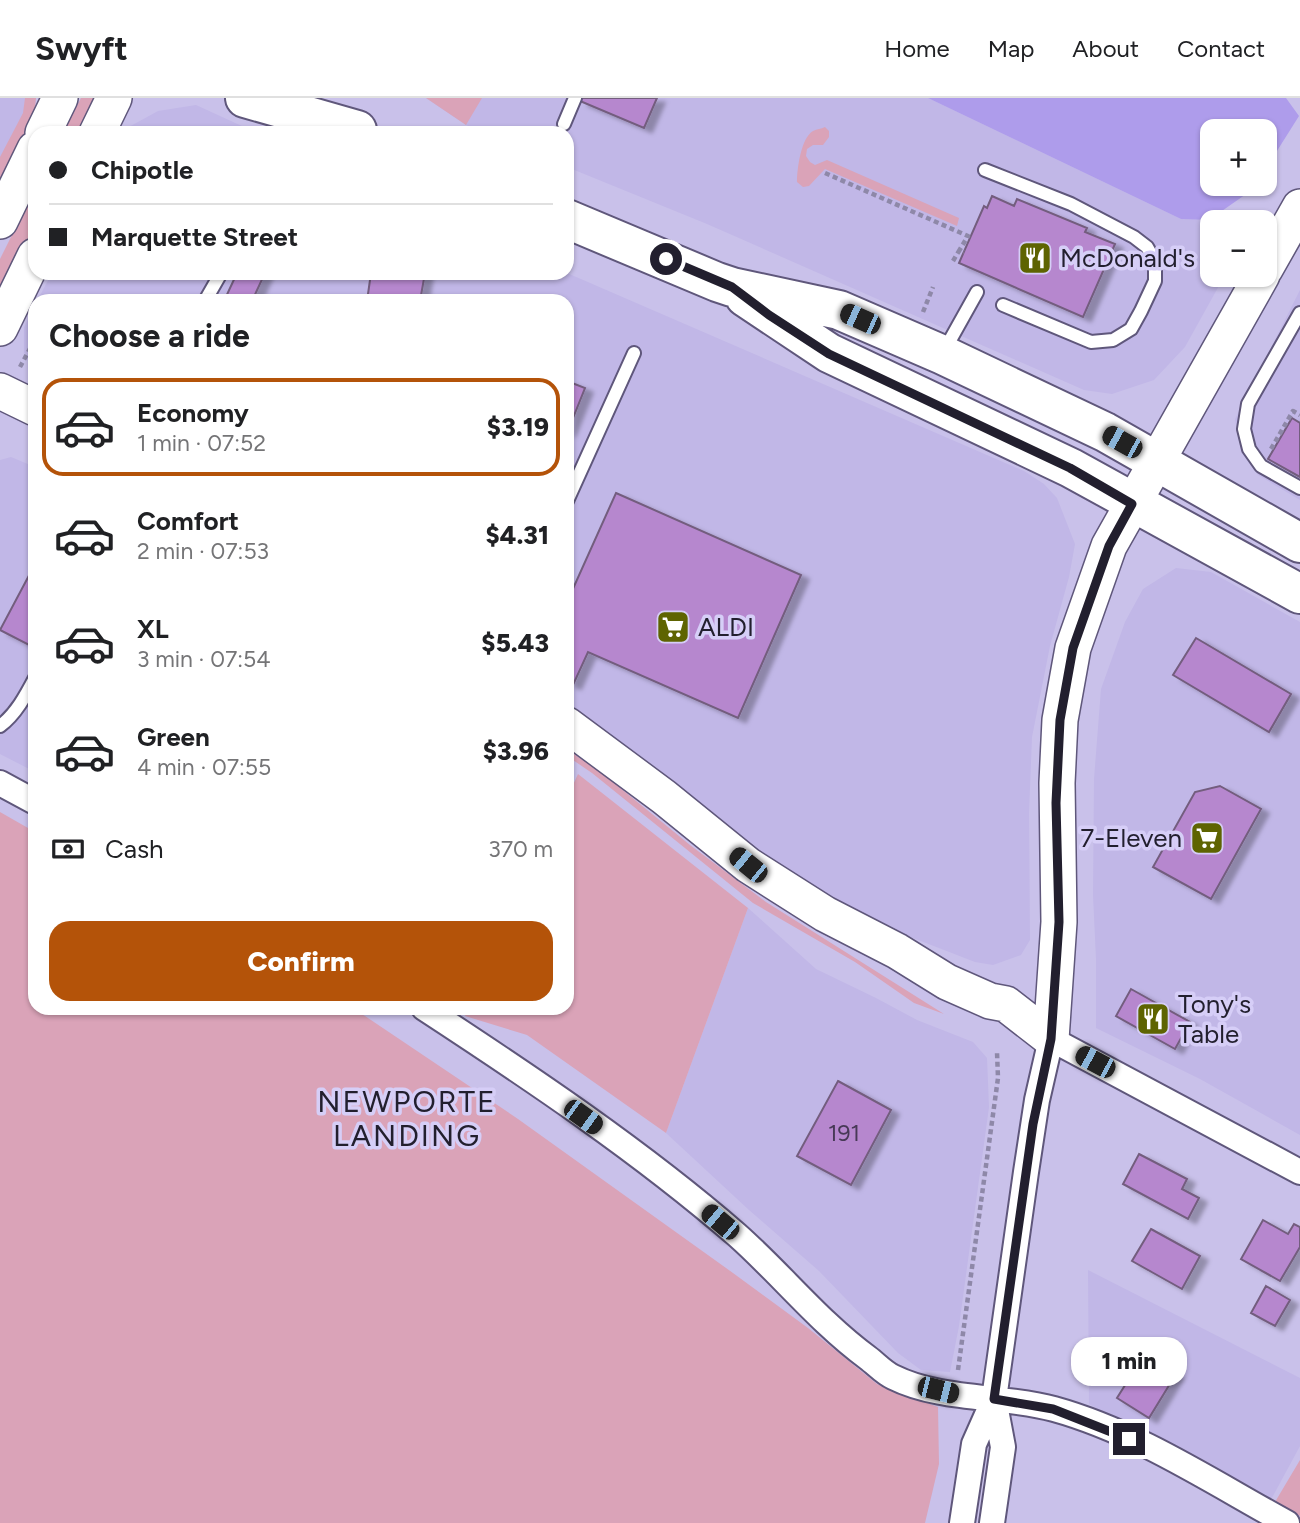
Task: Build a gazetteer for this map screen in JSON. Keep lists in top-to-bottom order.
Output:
{
  "districts": ["NEWPORTE LANDING"],
  "places": {
    "restaurant": ["McDonald's", "Tony's Table"],
    "supermarket": ["ALDI", "7-Eleven"]
  },
  "house_numbers": ["191"],
  "page": {
    "header": "Swyft",
    "nav": [
      "Home",
      "Map",
      "About",
      "Contact"
    ],
    "map_buttons": ["+", "−"],
    "banner": ["Chipotle", "Marquette Street"],
    "heading": "Choose a ride",
    "list": [
      {
        "name": "Economy",
        "note": "1 min · 07:52",
        "value": "$3.19"
      },
      {
        "name": "Comfort",
        "note": "2 min · 07:53",
        "value": "$4.31"
      },
      {
        "name": "XL",
        "note": "3 min · 07:54",
        "value": "$5.43"
      },
      {
        "name": "Green",
        "note": "4 min · 07:55",
        "value": "$3.96"
      }
    ],
    "pay": ["Cash", "370 m"],
    "buttons": "Confirm",
    "bubble": "1 min"
  }
}
